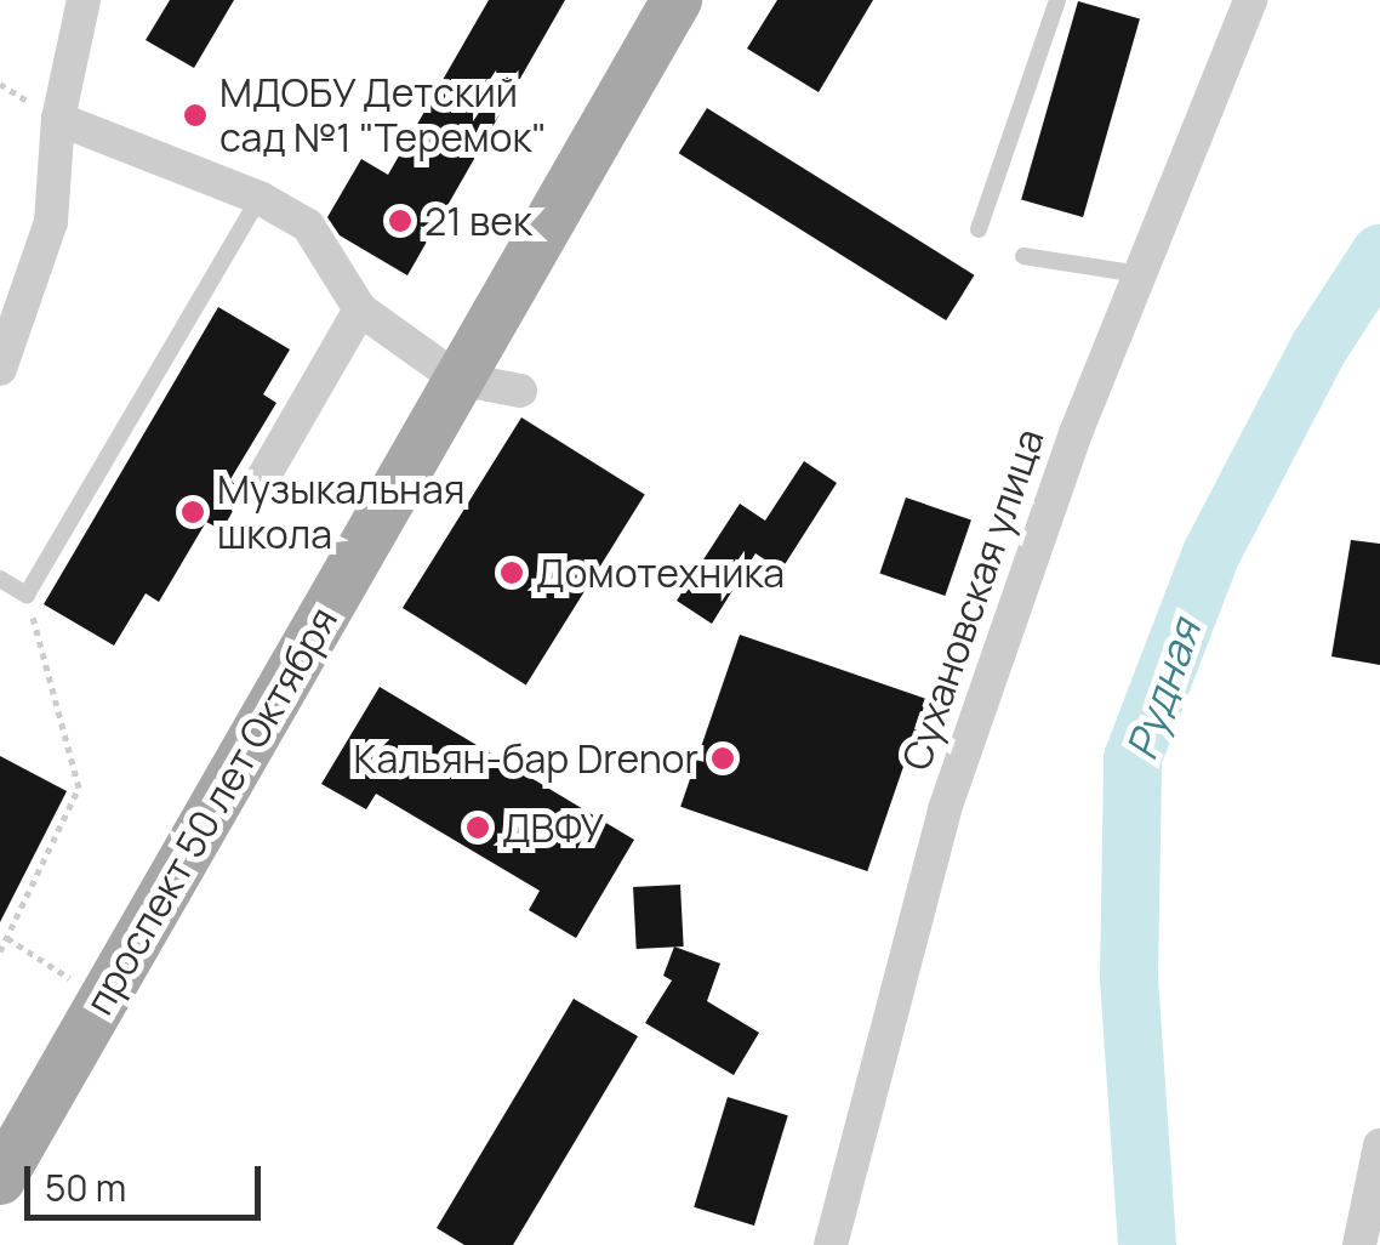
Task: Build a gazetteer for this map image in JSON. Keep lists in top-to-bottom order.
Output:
{
  "streets": {
    "main road": ["проспект 50 лет Октября"],
    "street": ["Сухановская улица"]
  },
  "water": ["Рудная"],
  "places": [
    "МДОБУ Детский сад №1 \"Теремок\"",
    "21 век",
    "Музыкальная школа",
    "Домотехника",
    "Кальян-бар Drenor",
    "ДВФУ"
  ],
  "scale_bar": "50 m"
}
